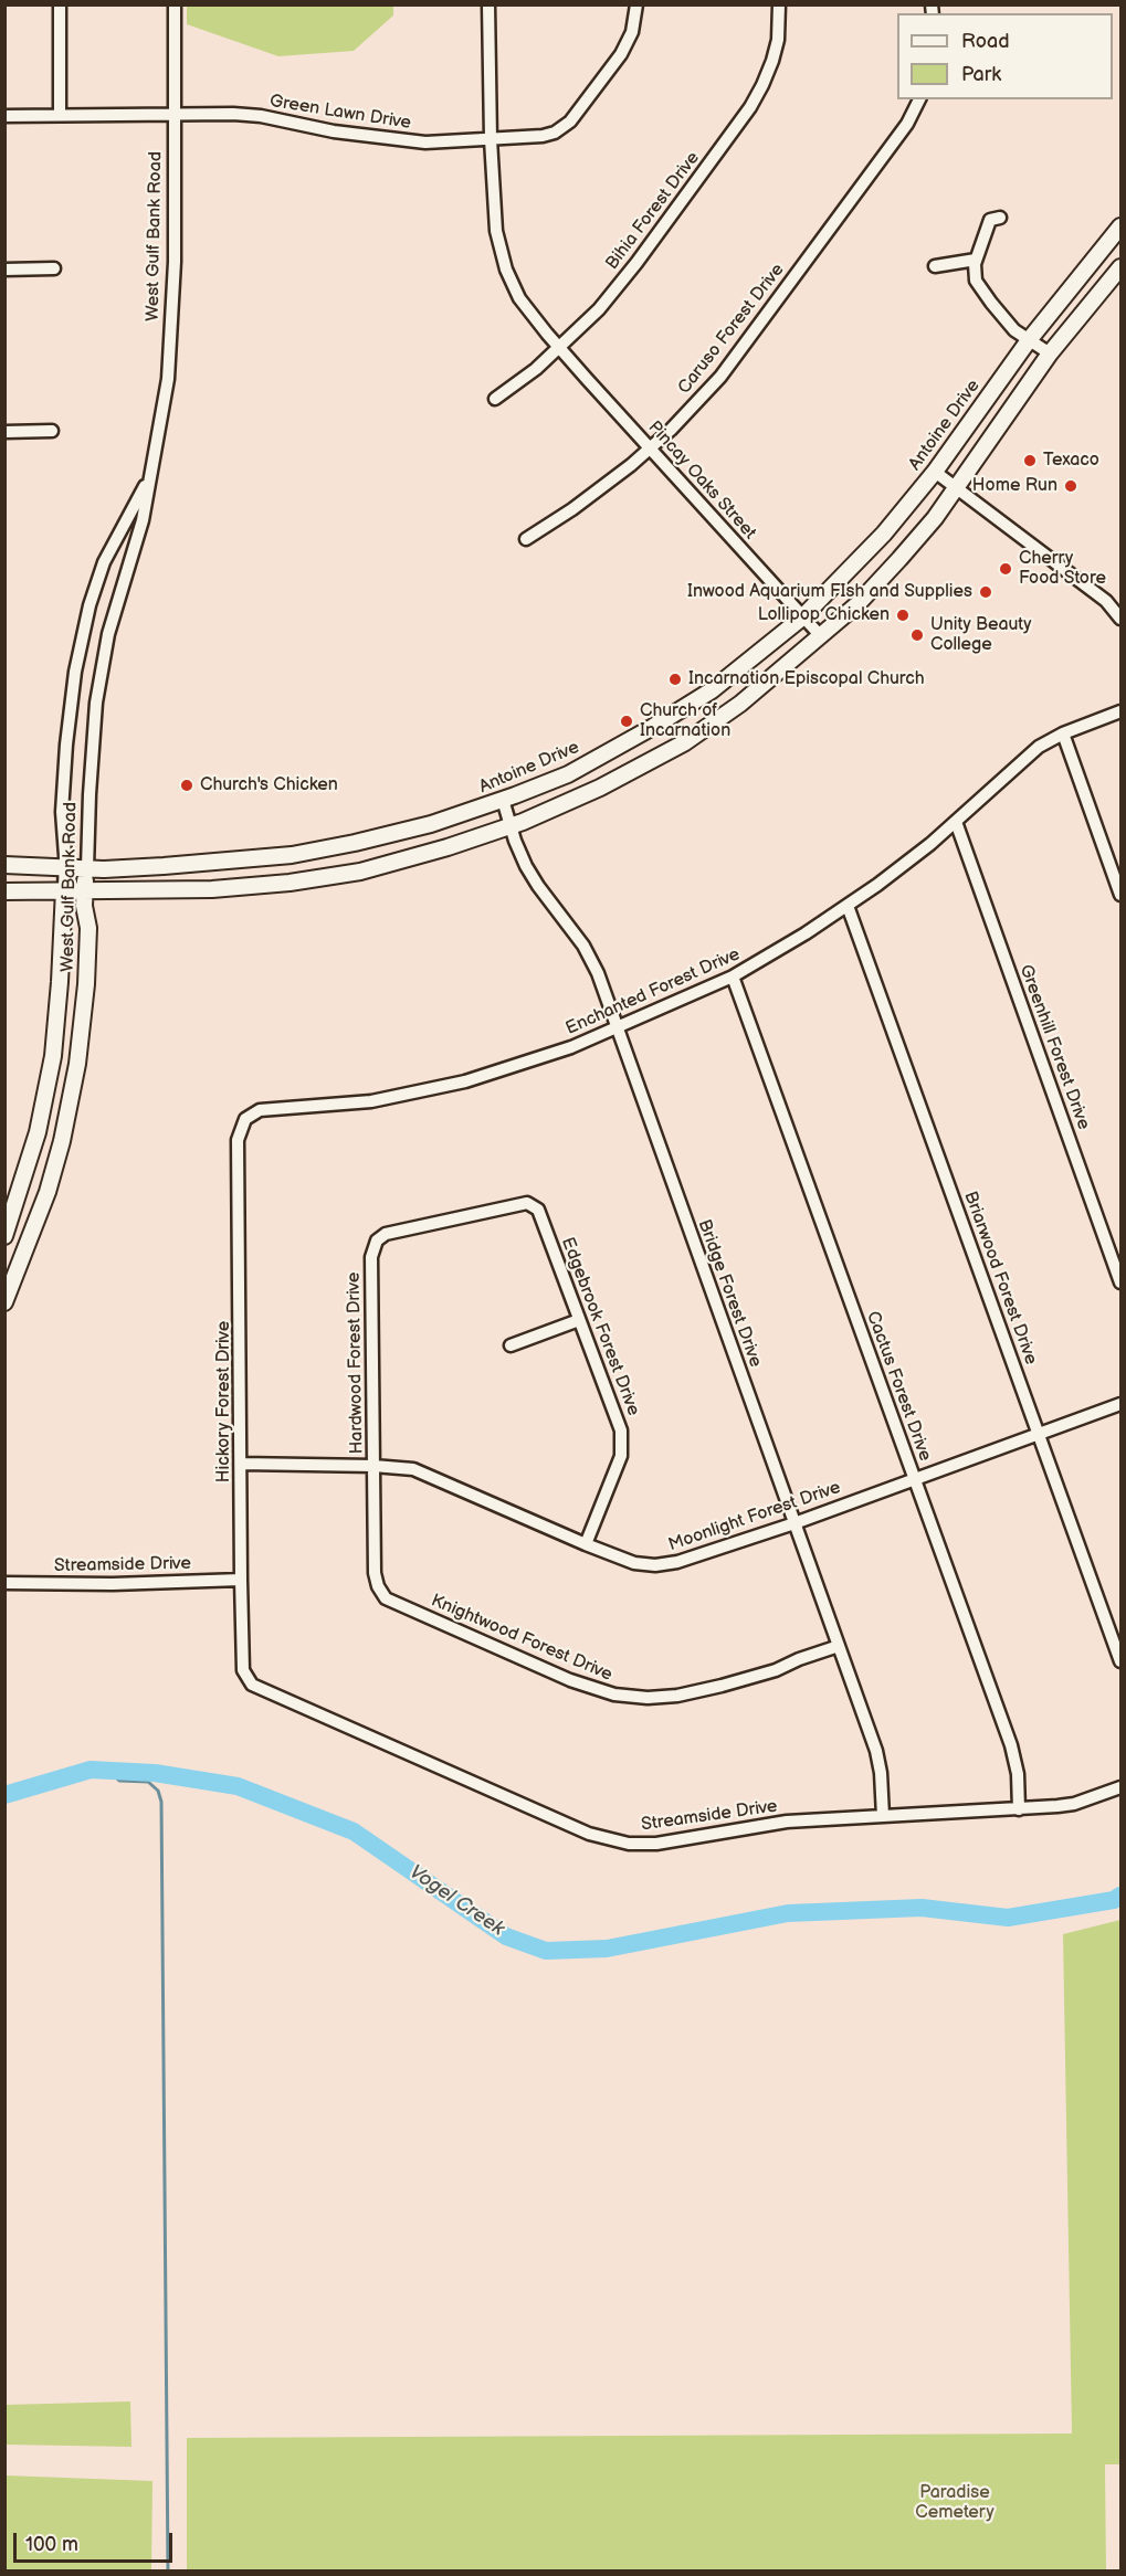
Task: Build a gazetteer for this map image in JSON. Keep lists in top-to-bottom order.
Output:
{
  "streets": {
    "main road": ["West Gulf Bank Road", "Antoine Drive"],
    "street": [
      "Green Lawn Drive",
      "Bihia Forest Drive",
      "Caruso Forest Drive",
      "Pincay Oaks Street",
      "Enchanted Forest Drive",
      "Greenhill Forest Drive",
      "Briarwood Forest Drive",
      "Bridge Forest Drive",
      "Edgebrook Forest Drive",
      "Hardwood Forest Drive",
      "Cactus Forest Drive",
      "Hickory Forest Drive",
      "Moonlight Forest Drive",
      "Streamside Drive",
      "Knightwood Forest Drive"
    ]
  },
  "crossings": [
    ["Green Lawn Drive", "West Gulf Bank Road"],
    ["Green Lawn Drive", "Pincay Oaks Street"],
    ["Bihia Forest Drive", "Pincay Oaks Street"],
    ["West Gulf Bank Road", "Antoine Drive"],
    ["Caruso Forest Drive", "Pincay Oaks Street"],
    ["Antoine Drive", "Pincay Oaks Street"],
    ["Antoine Drive", "Bridge Forest Drive"],
    ["Enchanted Forest Drive", "Greenhill Forest Drive"],
    ["Enchanted Forest Drive", "Briarwood Forest Drive"],
    ["Enchanted Forest Drive", "Bridge Forest Drive"],
    ["Enchanted Forest Drive", "Cactus Forest Drive"],
    ["Enchanted Forest Drive", "Hickory Forest Drive"],
    ["Briarwood Forest Drive", "Moonlight Forest Drive"],
    ["Bridge Forest Drive", "Moonlight Forest Drive"],
    ["Bridge Forest Drive", "Streamside Drive"],
    ["Bridge Forest Drive", "Knightwood Forest Drive"],
    ["Edgebrook Forest Drive", "Hardwood Forest Drive"],
    ["Edgebrook Forest Drive", "Moonlight Forest Drive"],
    ["Hardwood Forest Drive", "Moonlight Forest Drive"],
    ["Hardwood Forest Drive", "Knightwood Forest Drive"],
    ["Cactus Forest Drive", "Moonlight Forest Drive"],
    ["Cactus Forest Drive", "Streamside Drive"],
    ["Hickory Forest Drive", "Moonlight Forest Drive"],
    ["Hickory Forest Drive", "Streamside Drive"]
  ],
  "water": ["Vogel Creek"],
  "parks": ["Paradise Cemetery"],
  "places": [
    "Texaco",
    "Home Run",
    "Cherry Food Store",
    "Inwood Aquarium FIsh and Supplies",
    "Lollipop Chicken",
    "Unity Beauty College",
    "Incarnation Episcopal Church",
    "Church of Incarnation",
    "Church's Chicken"
  ],
  "legend": ["Road", "Park"],
  "scale_bar": "100 m"
}
